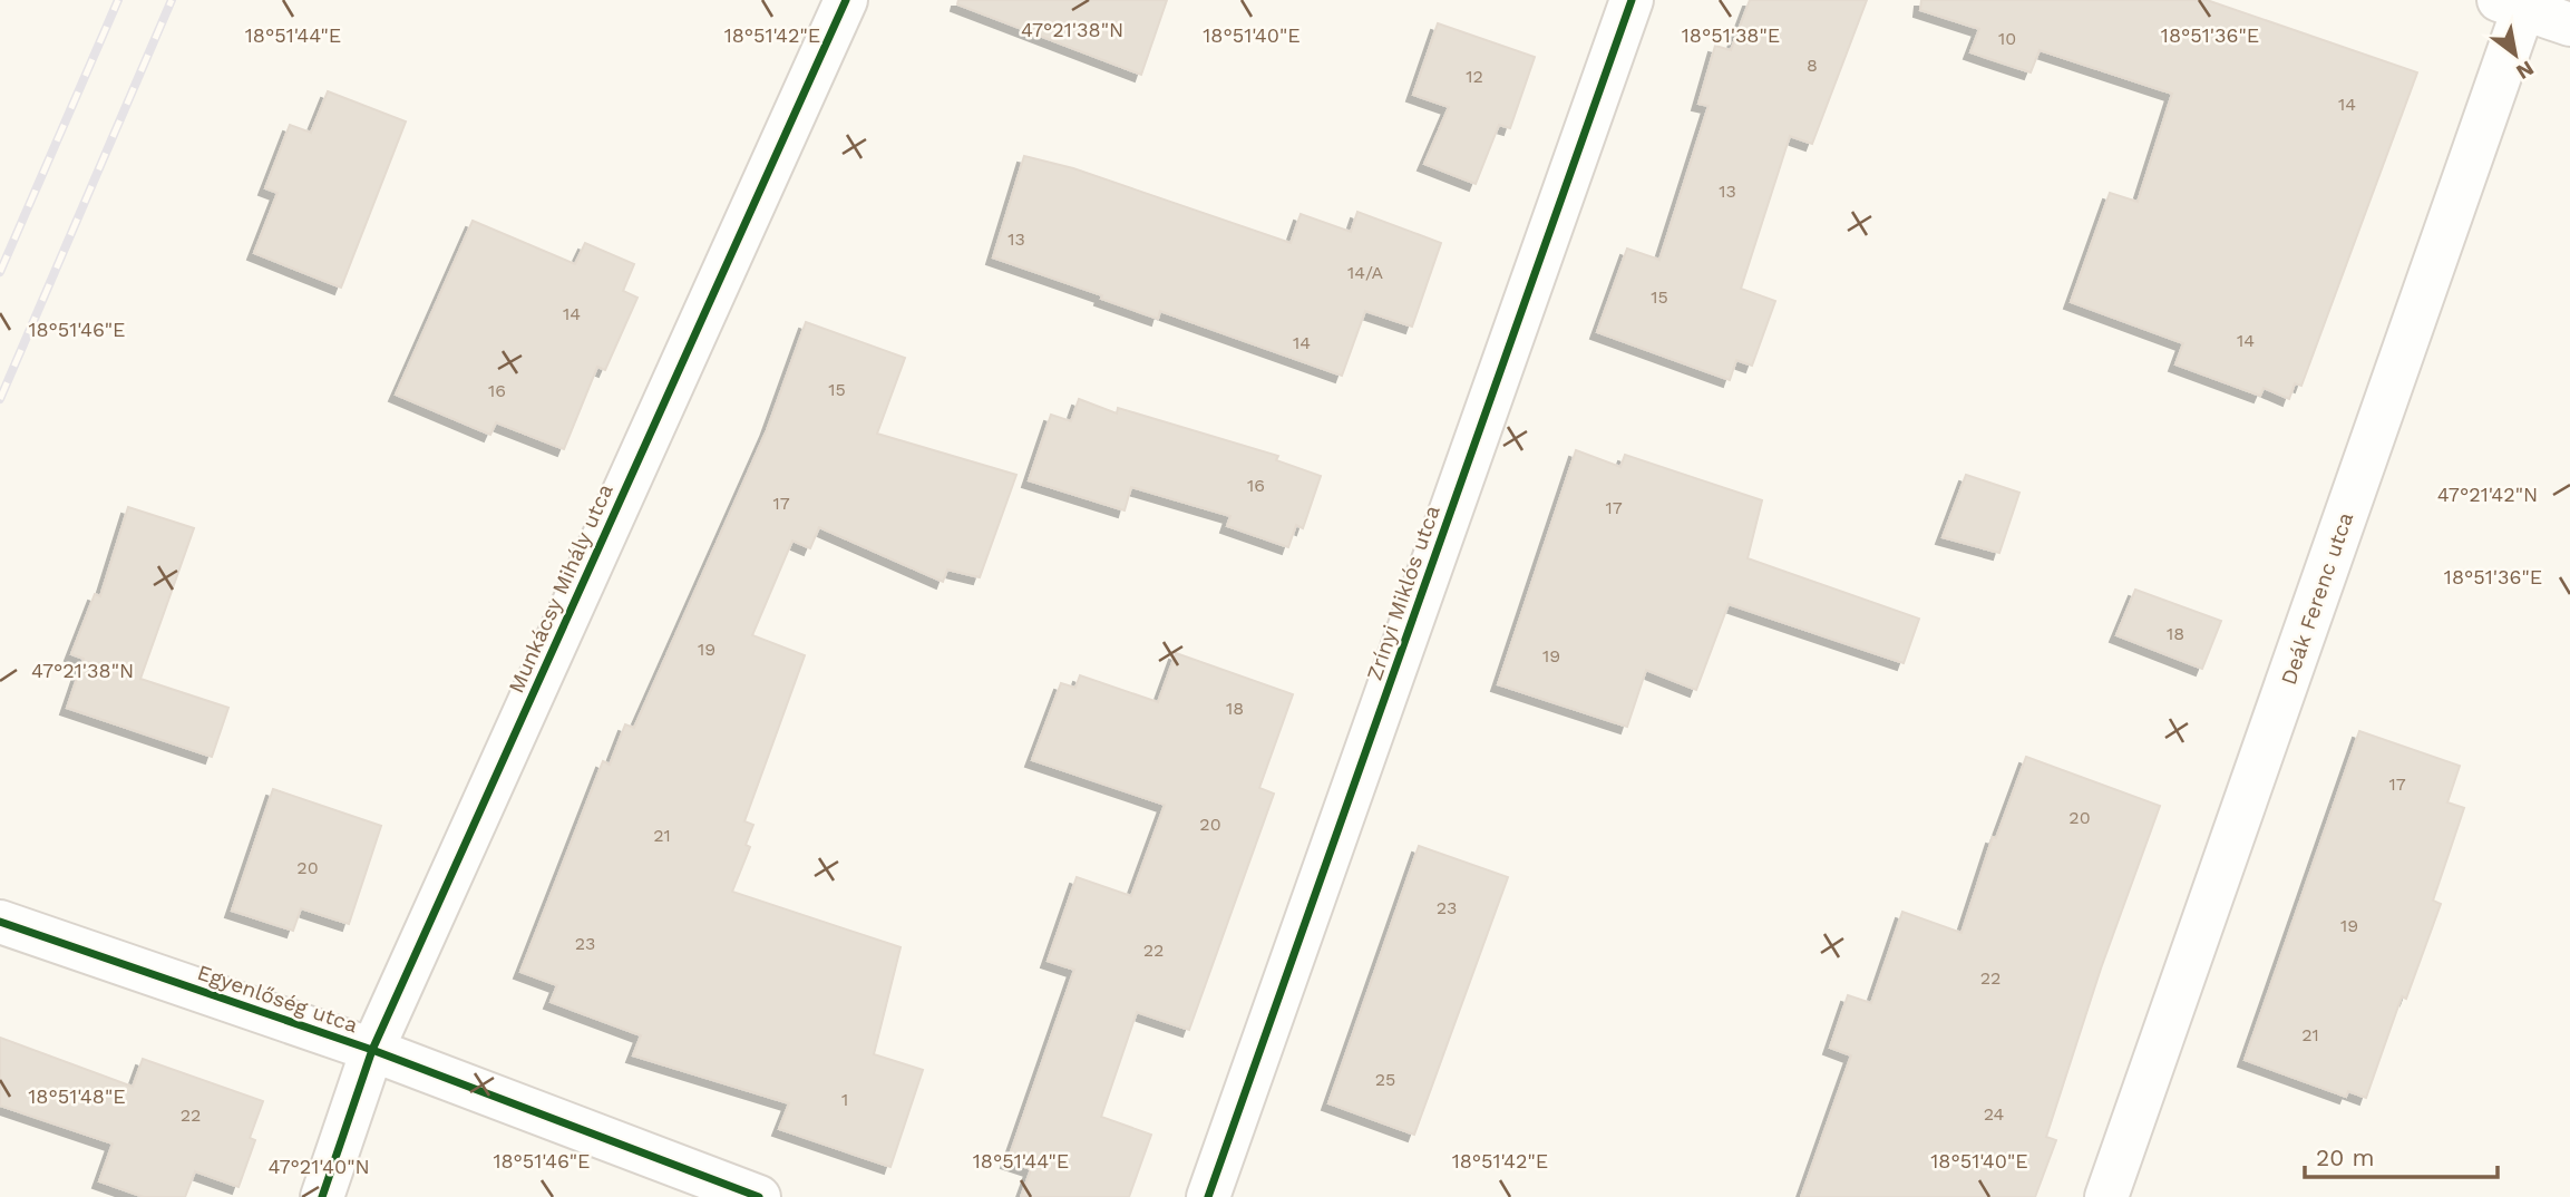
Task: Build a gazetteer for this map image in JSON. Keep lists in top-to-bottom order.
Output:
{
  "streets": {
    "street": [
      "Munkácsy Mihály utca",
      "Zrínyi Miklós utca",
      "Deák Ferenc utca",
      "Egyenlőség utca"
    ]
  },
  "crossings": [
    ["Munkácsy Mihály utca", "Egyenlőség utca"]
  ],
  "house_numbers": [
    "10",
    "8",
    "12",
    "14",
    "13",
    "13",
    "14/A",
    "15",
    "14",
    "14",
    "14",
    "15",
    "16",
    "16",
    "17",
    "17",
    "18",
    "19",
    "19",
    "18",
    "17",
    "20",
    "20",
    "21",
    "20",
    "23",
    "19",
    "23",
    "22",
    "22",
    "21",
    "25",
    "1",
    "24",
    "22"
  ],
  "scale_bar": "20 m",
  "north": "bottom right",
  "coordinates": [
    "47°21'38\"N",
    "18°51'44\"E",
    "18°51'42\"E",
    "18°51'40\"E",
    "18°51'38\"E",
    "18°51'36\"E",
    "18°51'46\"E",
    "47°21'42\"N",
    "18°51'48\"E",
    "47°21'40\"N"
  ]
}
